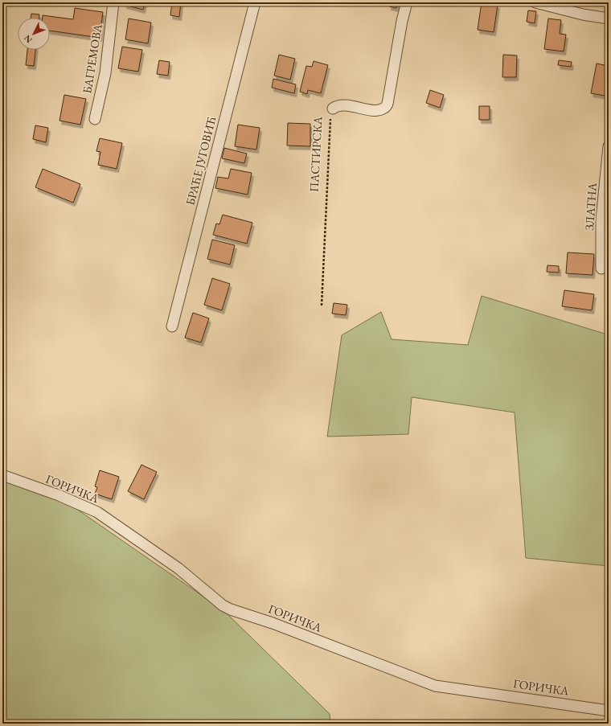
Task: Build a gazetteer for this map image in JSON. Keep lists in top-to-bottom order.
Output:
{
  "streets": {
    "street": [
      "БАГРЕМОВА",
      "ПАСТИРСКА",
      "БРАЋЕ ЈУГОВИЋ",
      "ЗЛАТНА",
      "ГОРИЧКА"
    ]
  },
  "north": "bottom left"
}
